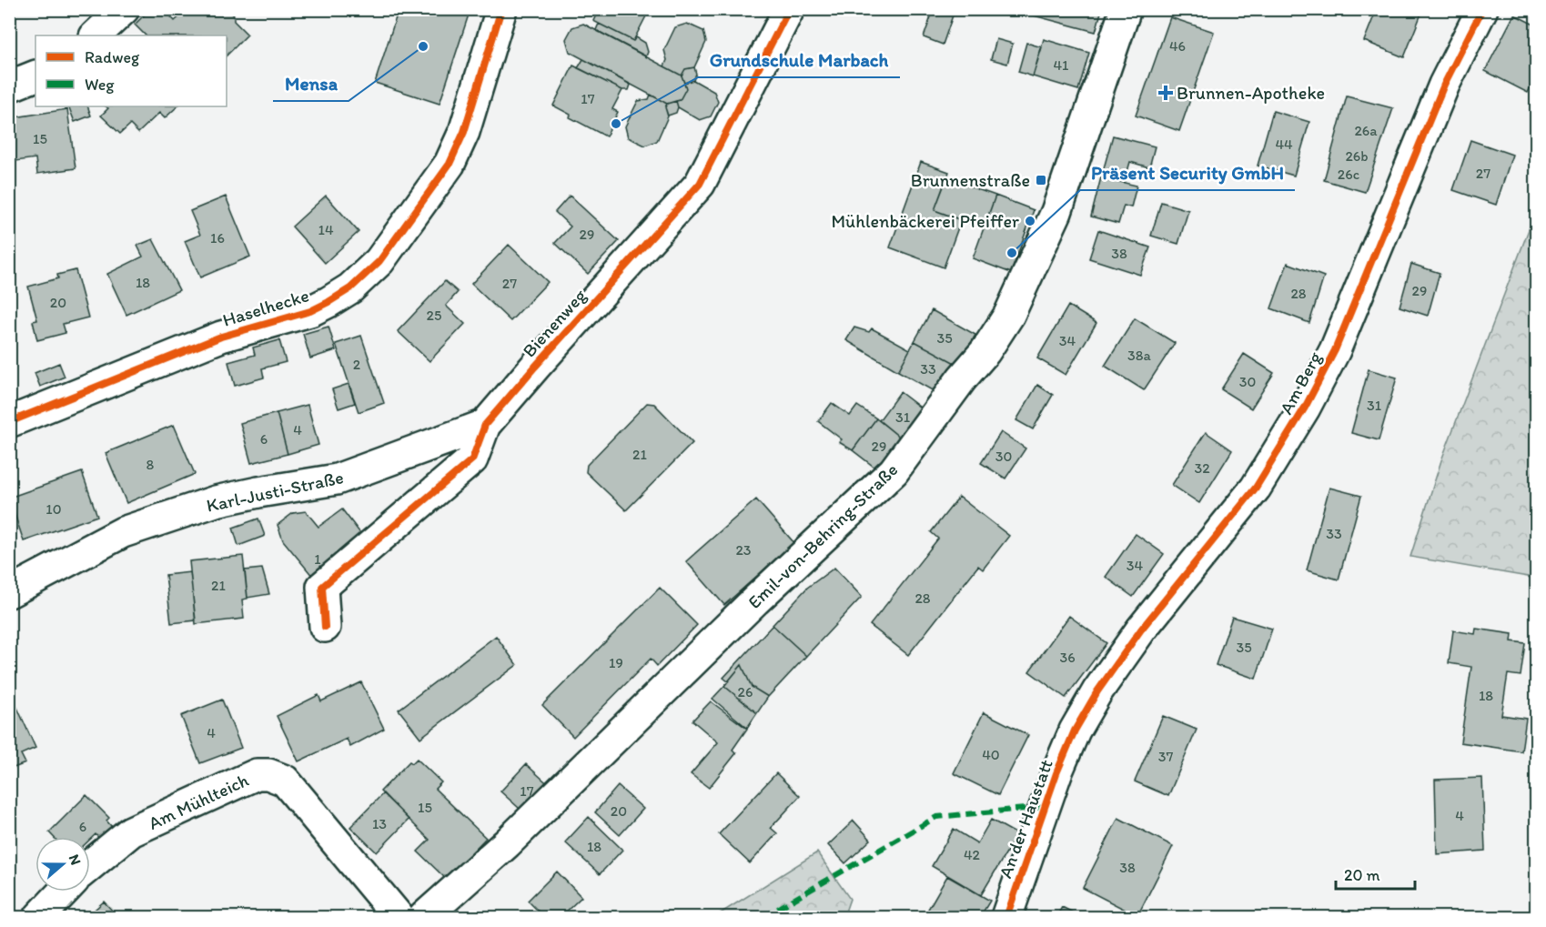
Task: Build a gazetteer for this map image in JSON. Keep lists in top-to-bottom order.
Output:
{
  "streets": {
    "street": [
      "Haselhecke",
      "Bienenweg",
      "Am Berg",
      "Karl-Justi-Straße",
      "Emil-von-Behring-Straße",
      "Am Mühlteich",
      "An der Haustatt"
    ]
  },
  "crossings": [
    ["Bienenweg", "Karl-Justi-Straße"],
    ["Am Berg", "An der Haustatt"]
  ],
  "places": {
    "other": [
      "Mensa",
      "Grundschule Marbach",
      "Mühlenbäckerei Pfeiffer",
      "Präsent Security GmbH"
    ],
    "health": ["Brunnen-Apotheke"],
    "transit": ["Brunnenstraße"]
  },
  "house_numbers": [
    "46",
    "41",
    "17",
    "26a",
    "15",
    "44",
    "26b",
    "27",
    "26c",
    "14",
    "29",
    "16",
    "38",
    "18",
    "27",
    "29",
    "28",
    "20",
    "25",
    "35",
    "34",
    "38a",
    "2",
    "33",
    "30",
    "31",
    "31",
    "4",
    "6",
    "29",
    "21",
    "30",
    "8",
    "32",
    "10",
    "33",
    "23",
    "1",
    "34",
    "21",
    "28",
    "35",
    "36",
    "19",
    "26",
    "18",
    "4",
    "40",
    "37",
    "17",
    "15",
    "20",
    "4",
    "13",
    "6",
    "18",
    "42",
    "38"
  ],
  "legend": ["Radweg", "Weg"],
  "scale_bar": "20 m",
  "north": "right"
}
